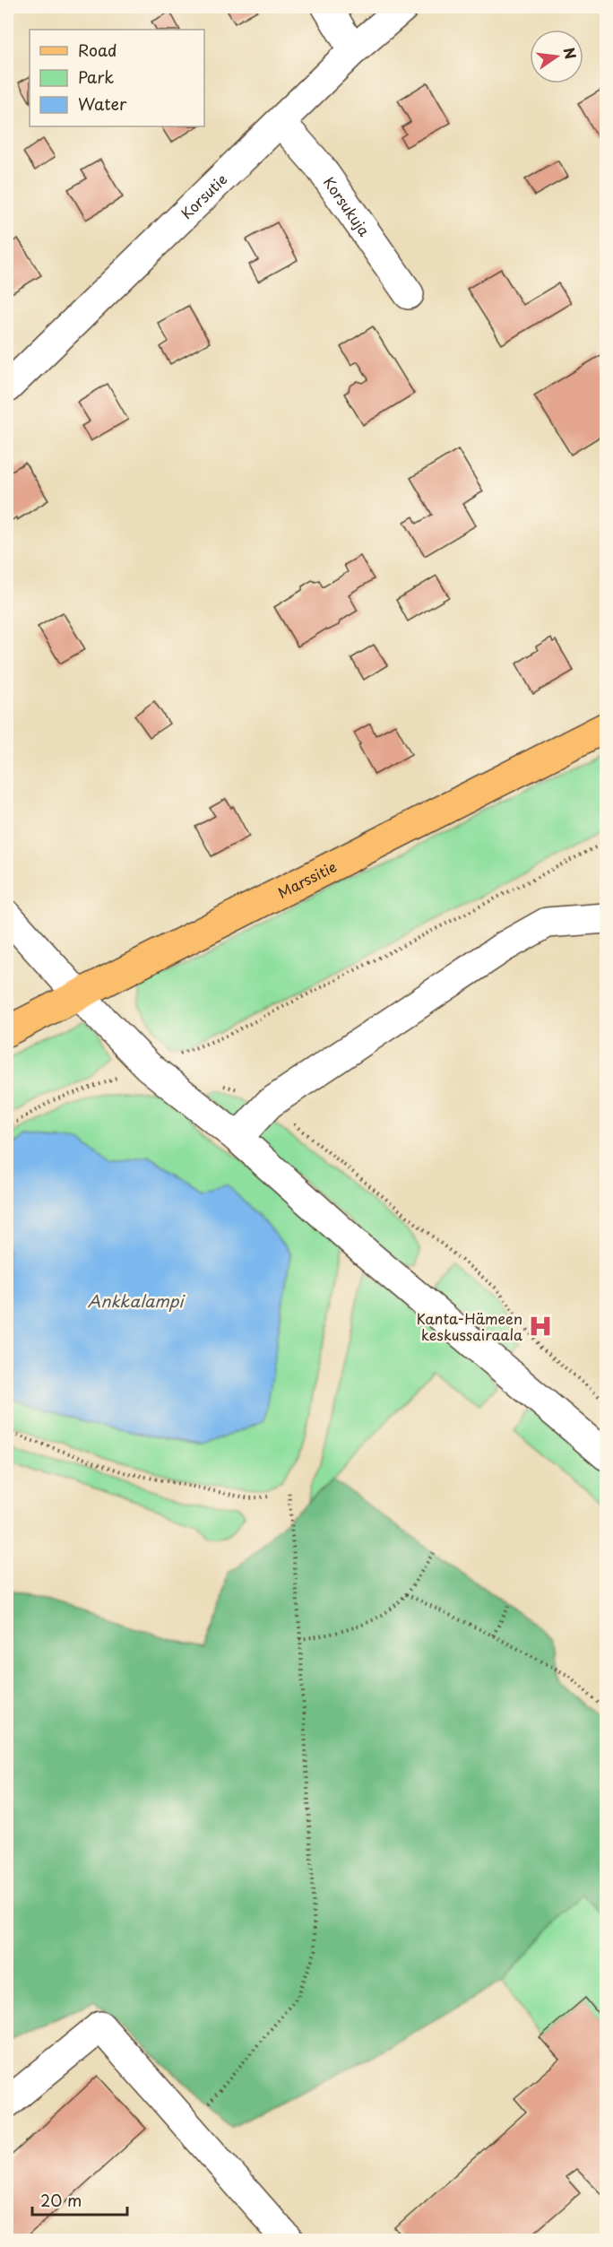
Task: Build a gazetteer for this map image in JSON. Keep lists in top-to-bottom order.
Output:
{
  "streets": {
    "main road": ["Marssitie"],
    "street": ["Korsutie", "Korsukuja"]
  },
  "crossings": [
    ["Korsutie", "Korsukuja"]
  ],
  "water": ["Ankkalampi"],
  "places": {
    "hospital": ["Kanta-Hämeen keskussairaala"]
  },
  "legend": ["Road", "Park", "Water"],
  "scale_bar": "20 m",
  "north": "right"
}
